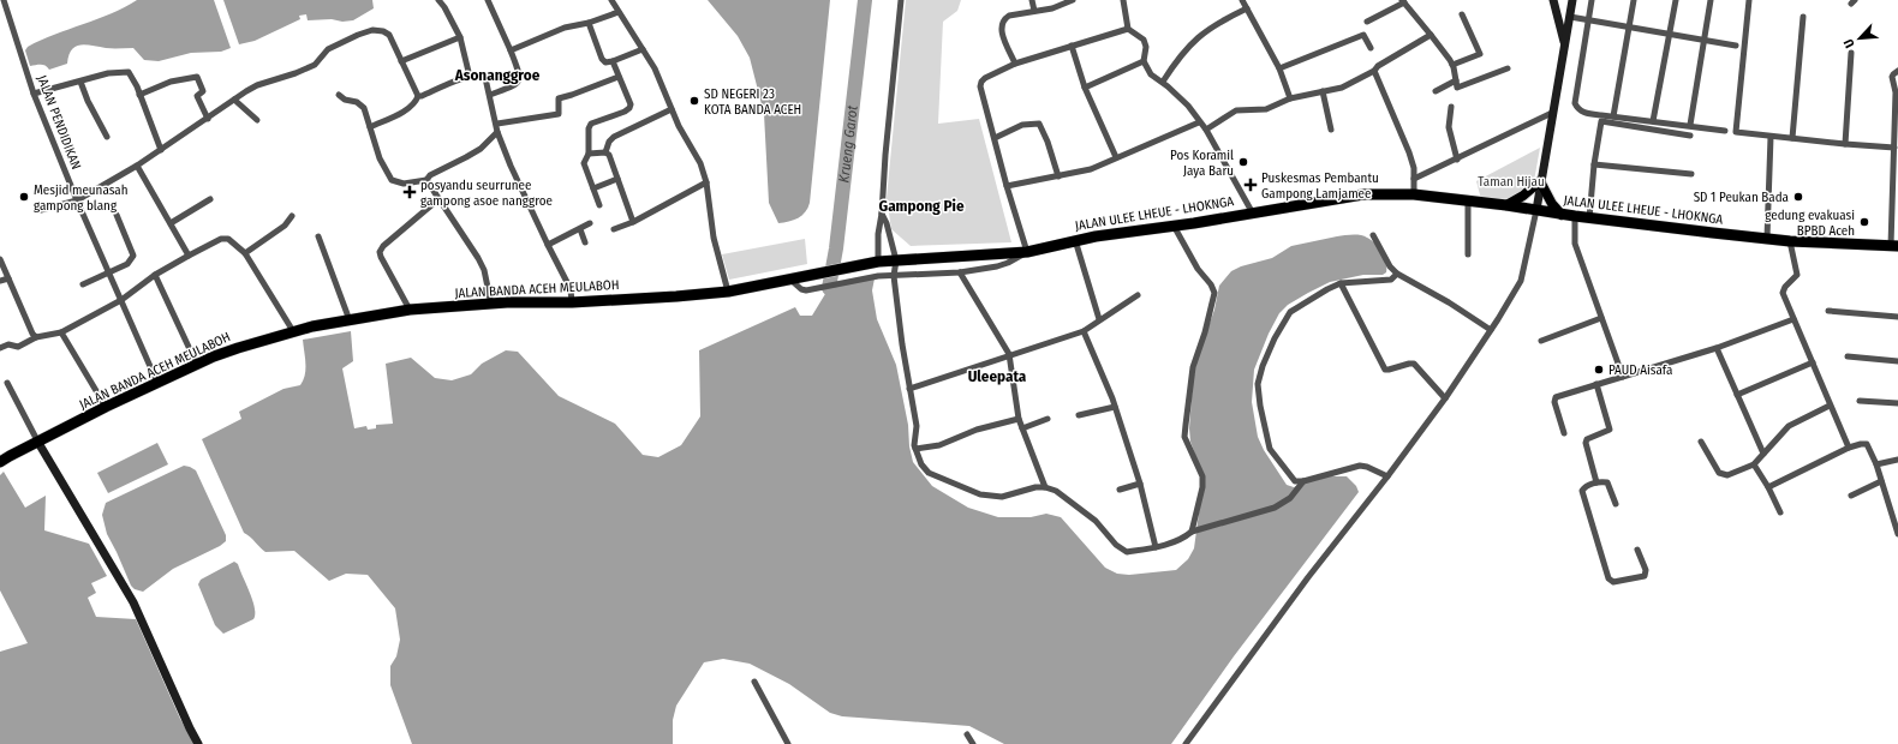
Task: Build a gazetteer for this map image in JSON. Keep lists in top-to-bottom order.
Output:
{
  "streets": {
    "highway": ["JALAN ULEE LHEUE - LHOKNGA", "JALAN BANDA ACEH MEULABOH"],
    "street": ["JALAN PENDIDIKAN"]
  },
  "crossings": [
    ["JALAN PENDIDIKAN", "JALAN BANDA ACEH MEULABOH"],
    ["JALAN ULEE LHEUE - LHOKNGA", "JALAN BANDA ACEH MEULABOH"]
  ],
  "districts": ["Asonanggroe", "Gampong Pie", "Uleepata"],
  "water": ["Krueng Garot"],
  "parks": ["Taman Hijau"],
  "places": {
    "other": [
      "SD NEGERI 23 KOTA BANDA ACEH",
      "Pos Koramil Jaya Baru",
      "Mesjid meunasah gampong blang",
      "SD 1 Peukan Bada",
      "gedung evakuasi BPBD Aceh",
      "PAUD Aisafa"
    ],
    "health": ["Puskesmas Pembantu Gampong Lamjamee", "posyandu seurrunee gampong asoe nanggroe"]
  },
  "north": "bottom left"
}
